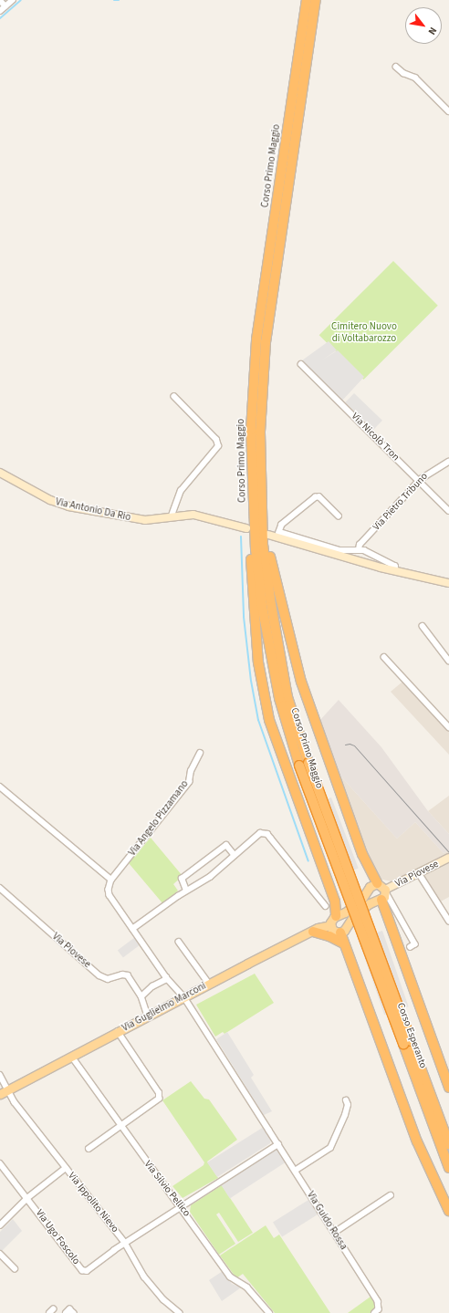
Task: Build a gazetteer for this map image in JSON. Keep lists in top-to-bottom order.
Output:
{
  "streets": {
    "highway": ["Corso Primo Maggio", "Corso Esperanto"],
    "main road": ["Via Piovese", "Via Guglielmo Marconi"],
    "street": [
      "Via Nicolò Tron",
      "Via Pietro Tribuno",
      "Via Antonio Da Rio",
      "Via Angelo Pizzamano",
      "Via Silvio Pellico",
      "Via Ippolito Nievo",
      "Via Guido Rossa",
      "Via Ugo Foscolo"
    ]
  },
  "crossings": [
    ["Corso Primo Maggio", "Corso Esperanto"],
    ["Via Nicolò Tron", "Via Pietro Tribuno"],
    ["Via Piovese", "Via Guglielmo Marconi"],
    ["Via Guglielmo Marconi", "Via Silvio Pellico"],
    ["Via Guglielmo Marconi", "Via Ippolito Nievo"],
    ["Via Guglielmo Marconi", "Via Guido Rossa"],
    ["Via Silvio Pellico", "Via Ugo Foscolo"],
    ["Via Ippolito Nievo", "Via Ugo Foscolo"]
  ],
  "parks": ["Cimitero Nuovo di Voltabarozzo"],
  "north": "bottom right"
}
